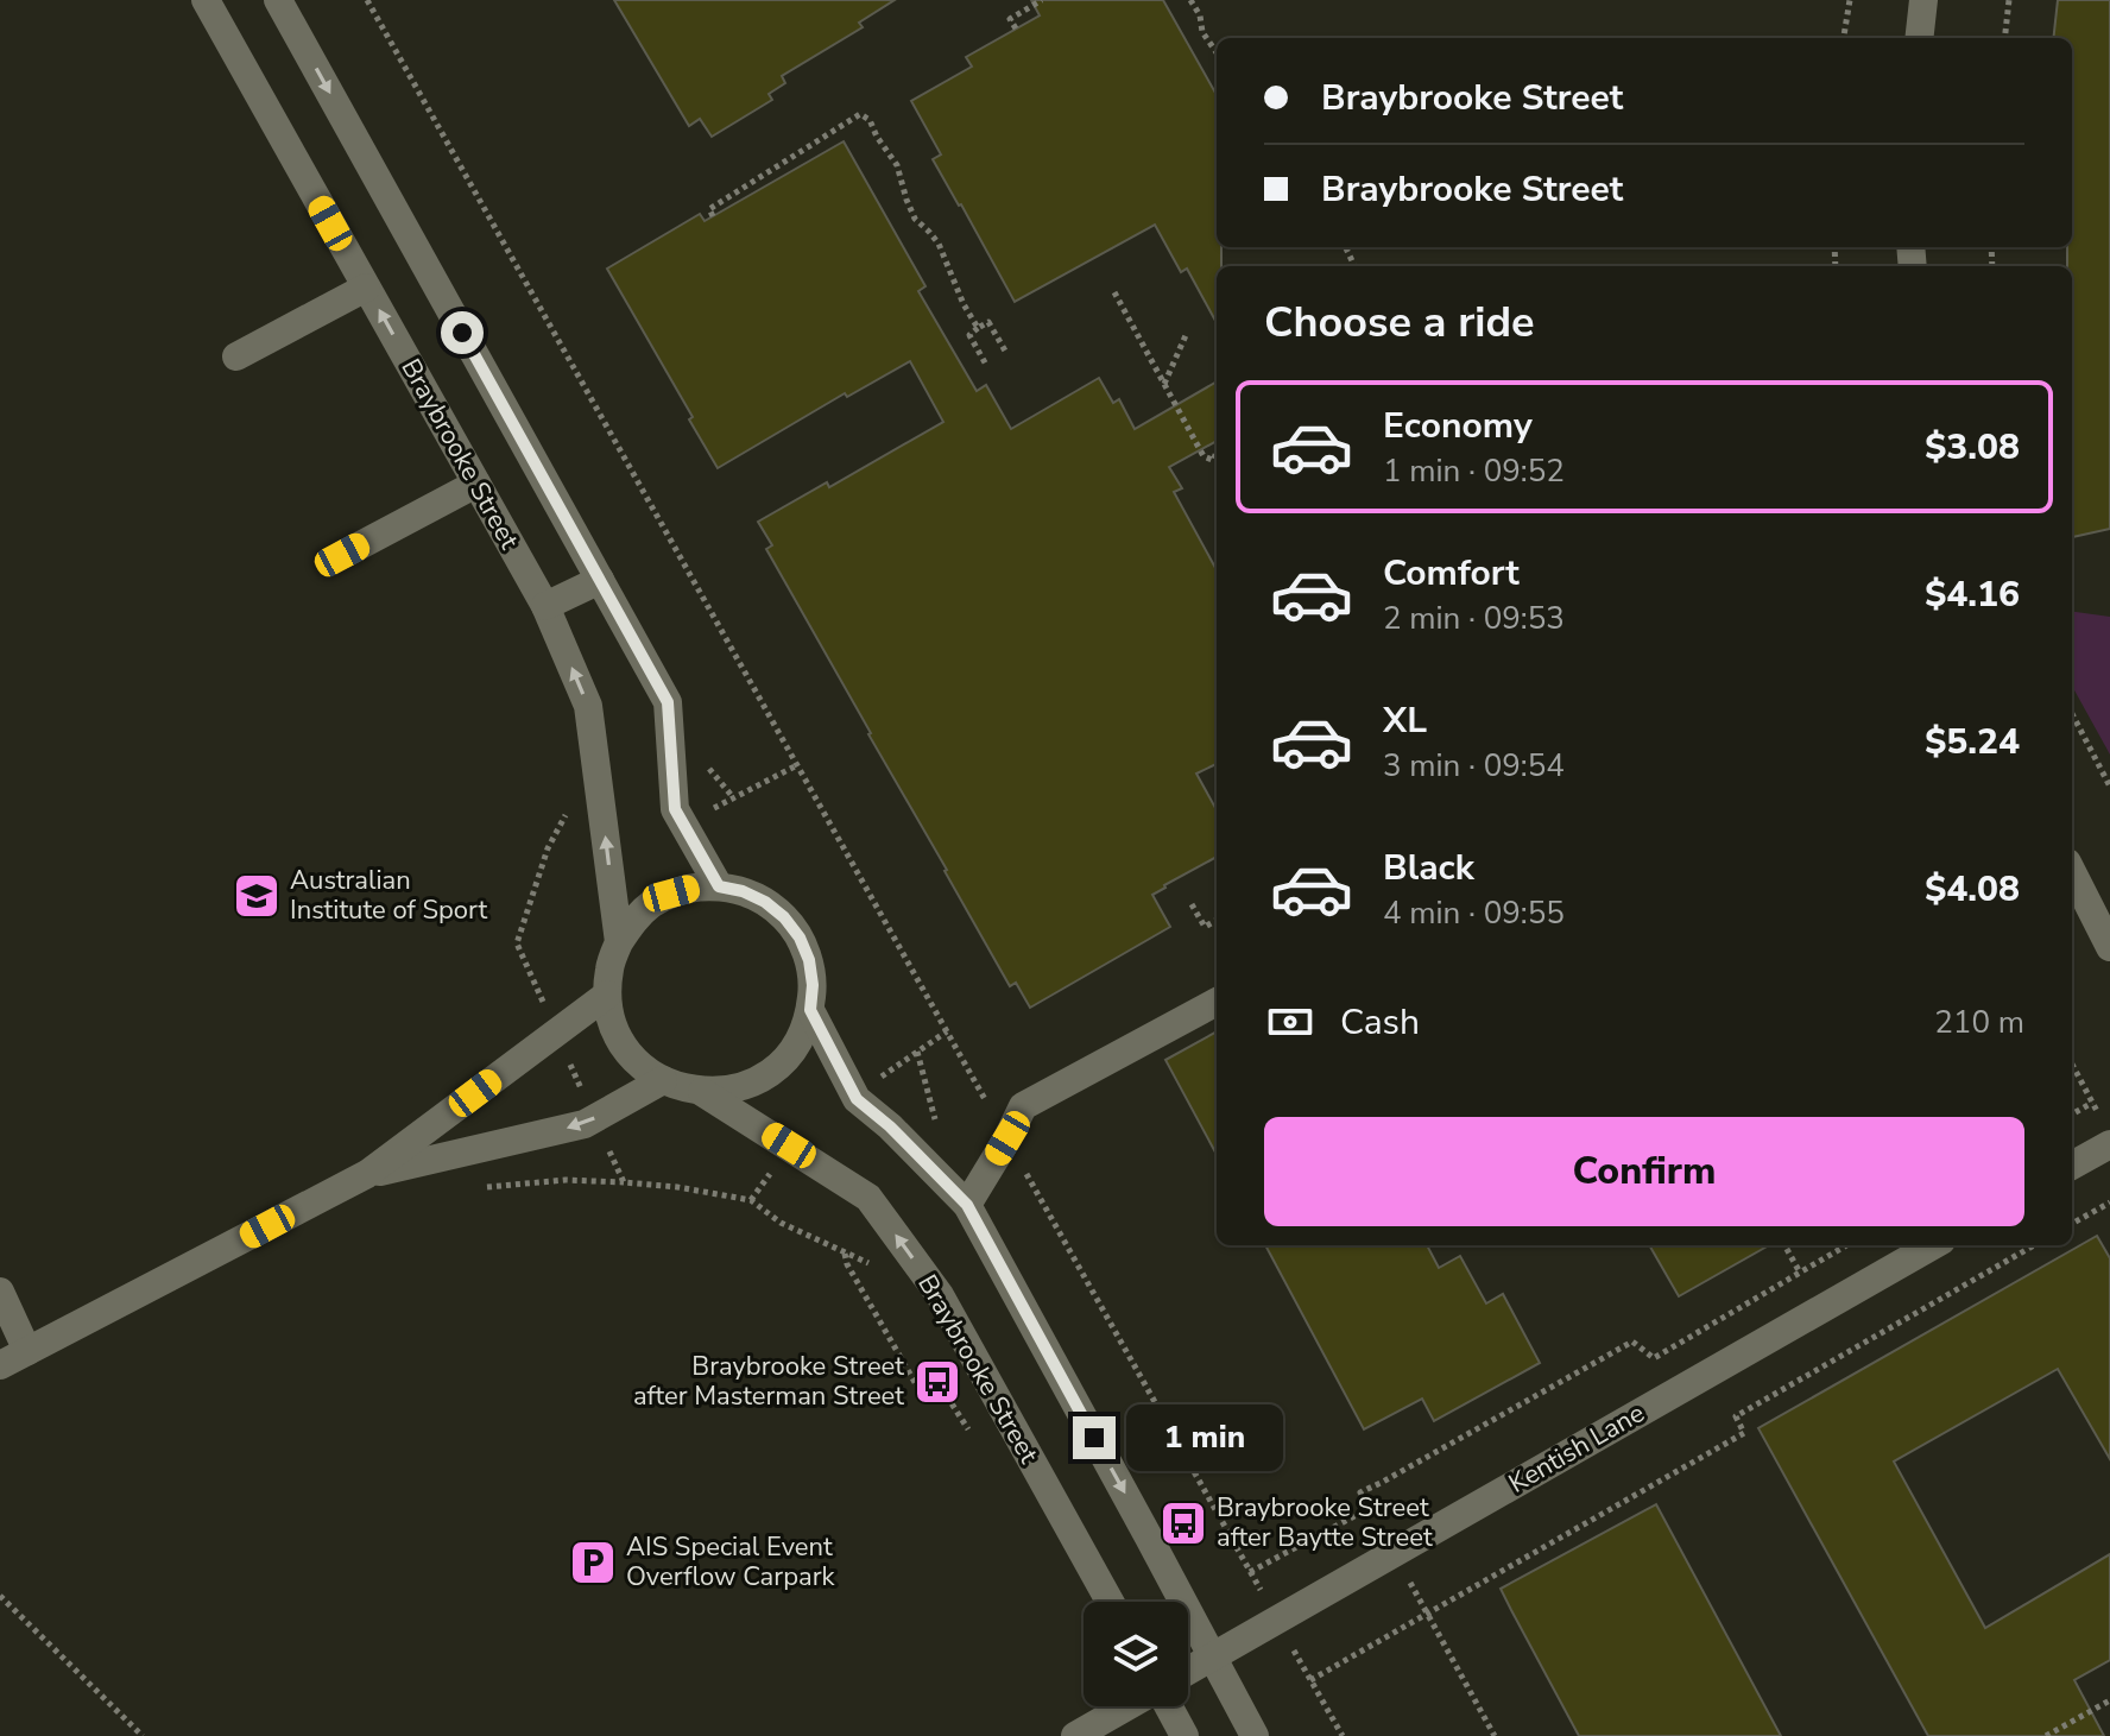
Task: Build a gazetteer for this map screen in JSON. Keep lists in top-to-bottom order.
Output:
{
  "streets": {
    "street": ["Braybrooke Street", "Kentish Lane"]
  },
  "places": {
    "school or university": ["Australian Institute of Sport"],
    "bus stop": ["Braybrooke Street after Masterman Street", "Braybrooke Street after Baytte Street"],
    "parking": ["AIS Special Event Overflow Carpark"]
  },
  "page": {
    "banner": ["Braybrooke Street", "Braybrooke Street"],
    "heading": "Choose a ride",
    "list": [
      {
        "name": "Economy",
        "note": "1 min · 09:52",
        "value": "$3.08"
      },
      {
        "name": "Comfort",
        "note": "2 min · 09:53",
        "value": "$4.16"
      },
      {
        "name": "XL",
        "note": "3 min · 09:54",
        "value": "$5.24"
      },
      {
        "name": "Black",
        "note": "4 min · 09:55",
        "value": "$4.08"
      }
    ],
    "pay": ["Cash", "210 m"],
    "buttons": "Confirm",
    "bubble": "1 min"
  }
}
